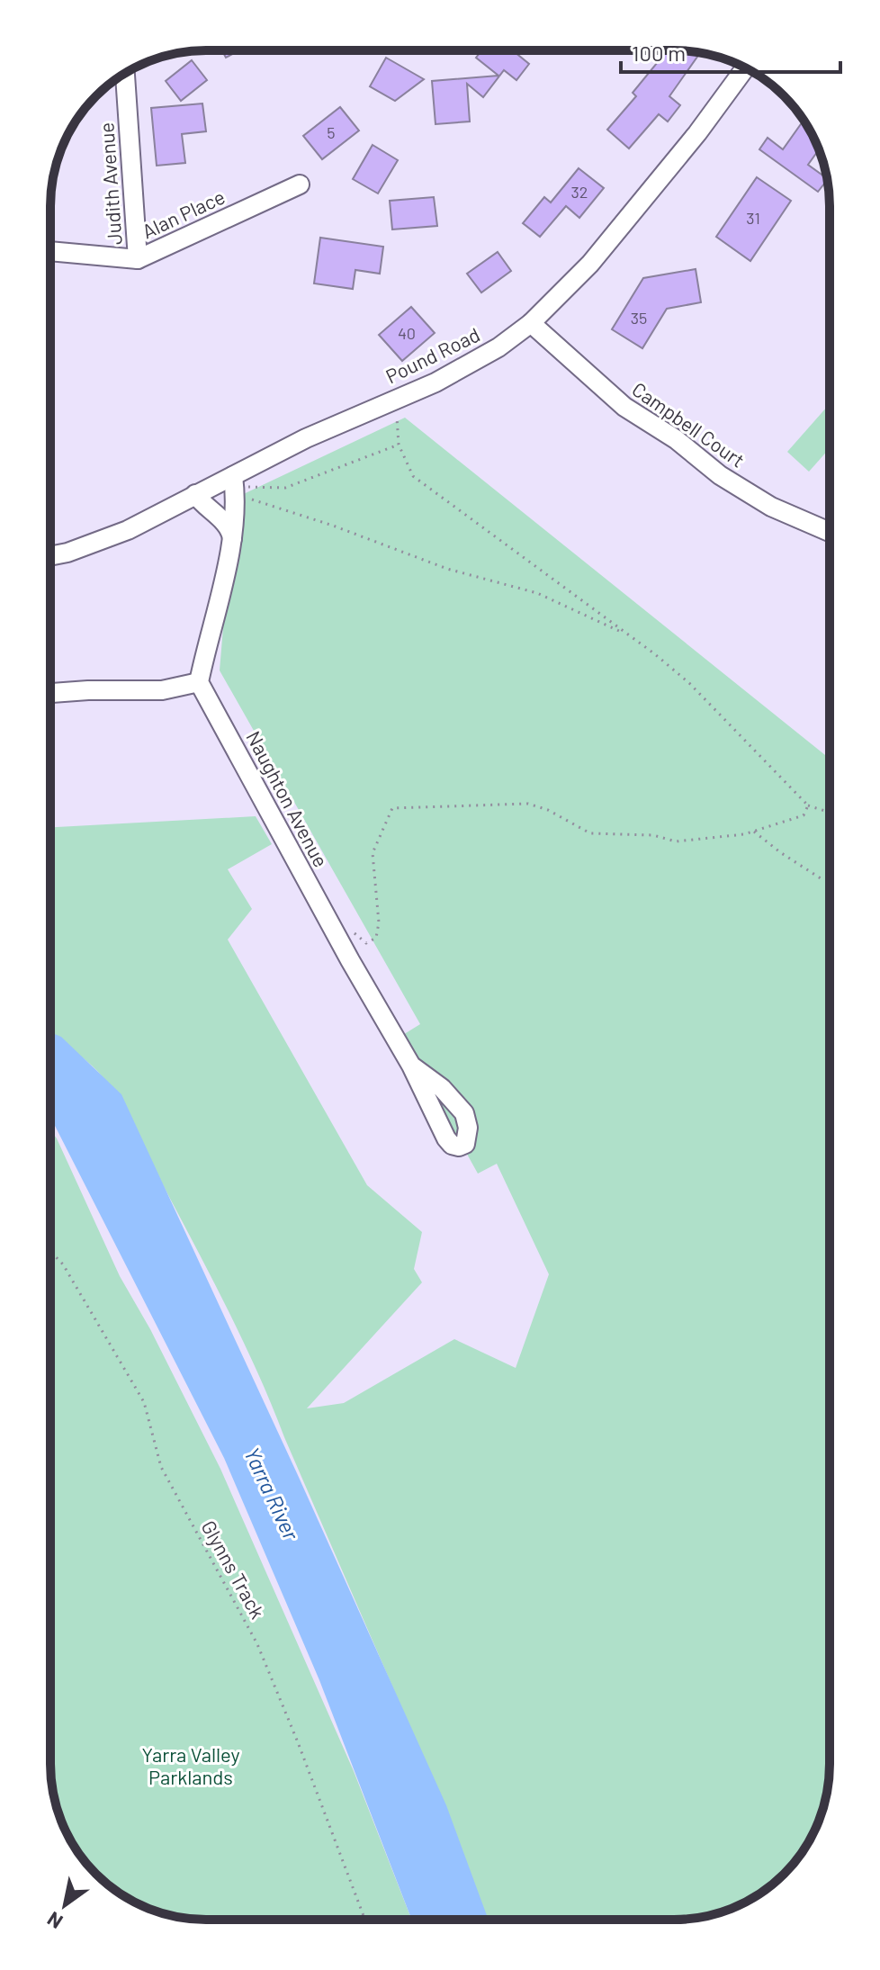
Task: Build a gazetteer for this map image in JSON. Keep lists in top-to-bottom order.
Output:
{
  "streets": {
    "street": [
      "Judith Avenue",
      "Alan Place",
      "Pound Road",
      "Campbell Court",
      "Naughton Avenue"
    ],
    "path": ["Glynns Track"]
  },
  "crossings": [
    ["Judith Avenue", "Alan Place"],
    ["Pound Road", "Campbell Court"]
  ],
  "water": ["Yarra River"],
  "parks": ["Yarra Valley Parklands"],
  "house_numbers": [
    "5",
    "32",
    "31",
    "35",
    "40"
  ],
  "scale_bar": "100 m",
  "north": "bottom left"
}
